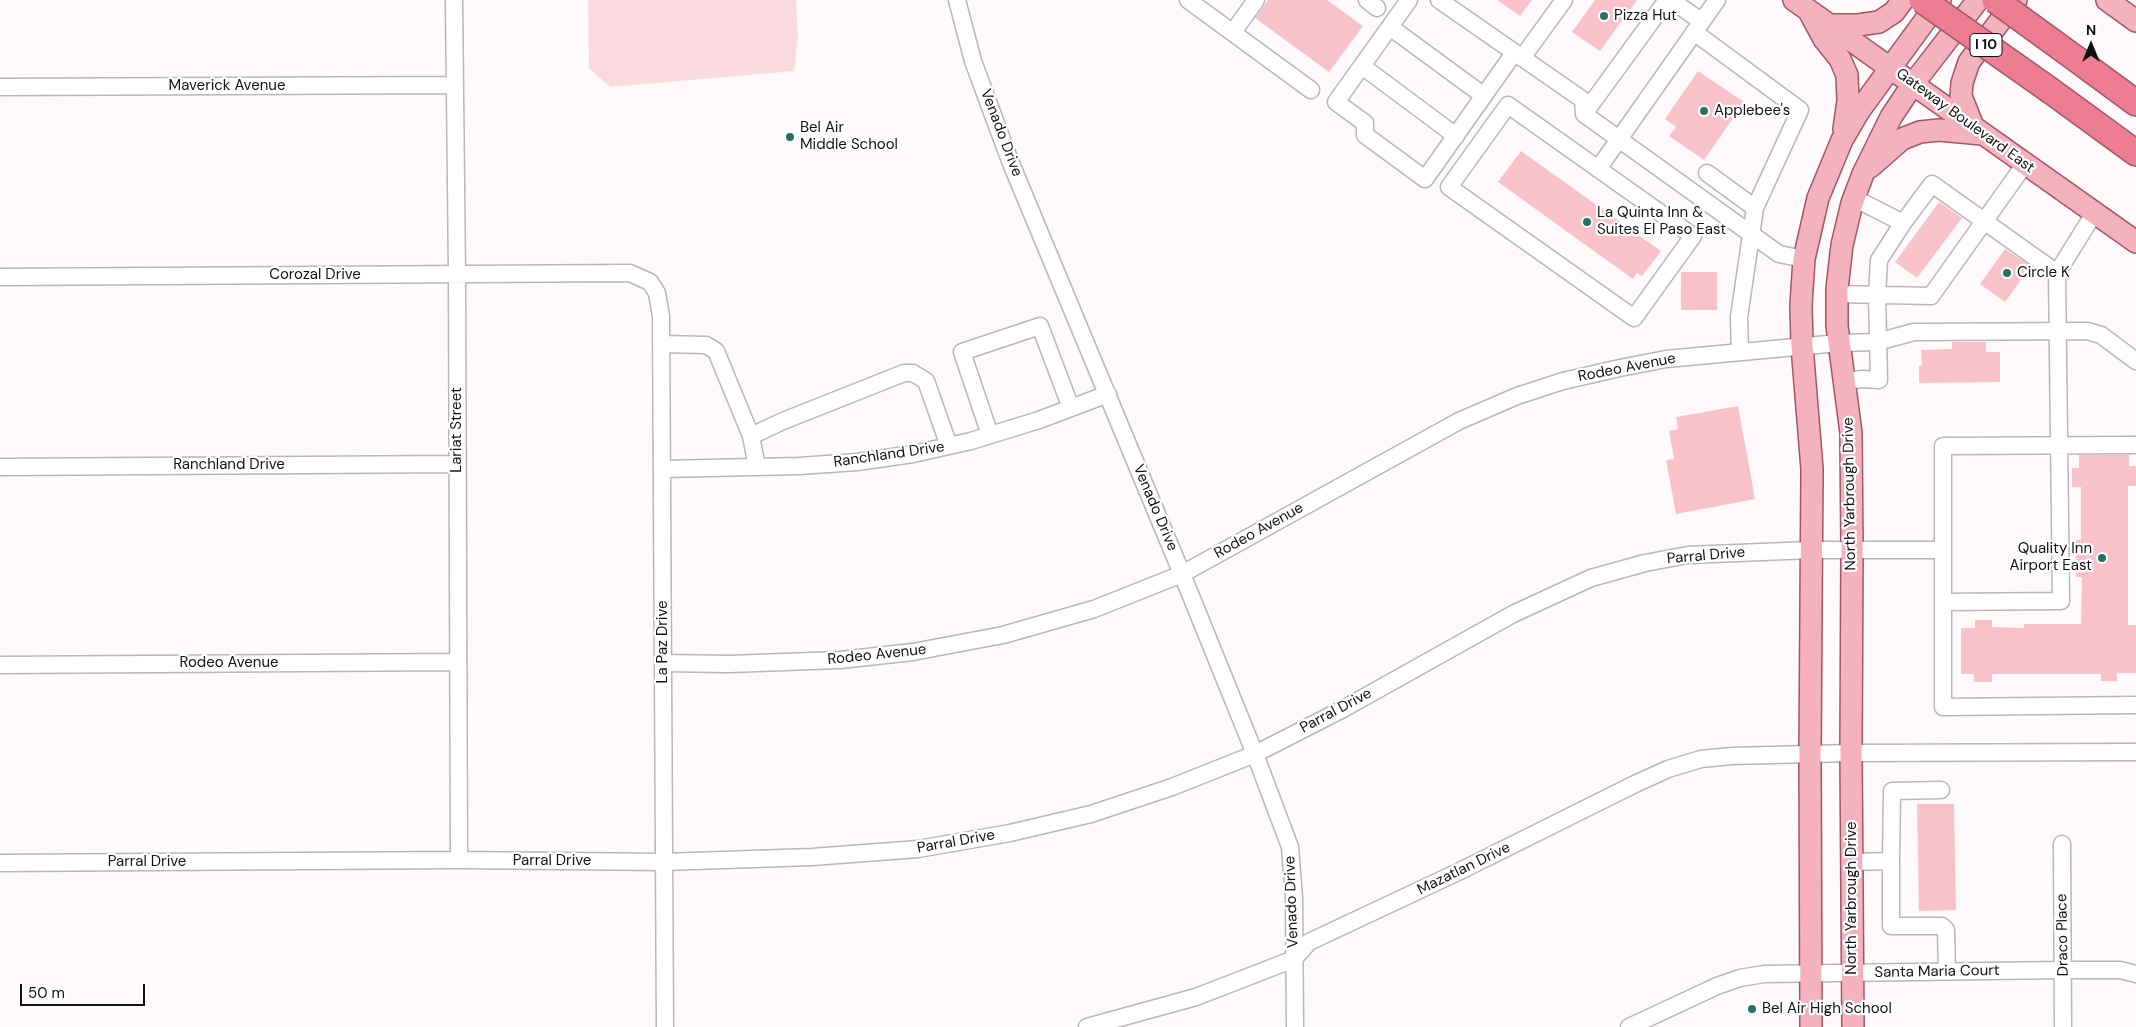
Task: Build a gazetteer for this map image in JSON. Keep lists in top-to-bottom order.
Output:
{
  "streets": {
    "highway": ["I 10"],
    "main road": ["Gateway Boulevard East", "North Yarbrough Drive"],
    "street": [
      "Maverick Avenue",
      "Venado Drive",
      "Corozal Drive",
      "Rodeo Avenue",
      "Lariat Street",
      "Ranchland Drive",
      "Parral Drive",
      "La Paz Drive",
      "Mazatlan Drive",
      "Draco Place",
      "Santa Maria Court"
    ]
  },
  "crossings": [
    ["Maverick Avenue", "Lariat Street"],
    ["Gateway Boulevard East", "North Yarbrough Drive"],
    ["Venado Drive", "Rodeo Avenue"],
    ["Venado Drive", "Ranchland Drive"],
    ["Venado Drive", "Parral Drive"],
    ["Venado Drive", "Mazatlan Drive"],
    ["Corozal Drive", "Lariat Street"],
    ["Corozal Drive", "La Paz Drive"],
    ["Rodeo Avenue", "Lariat Street"],
    ["Rodeo Avenue", "North Yarbrough Drive"],
    ["Rodeo Avenue", "La Paz Drive"],
    ["Lariat Street", "Ranchland Drive"],
    ["Lariat Street", "Parral Drive"],
    ["Ranchland Drive", "La Paz Drive"],
    ["North Yarbrough Drive", "Parral Drive"],
    ["North Yarbrough Drive", "Mazatlan Drive"],
    ["North Yarbrough Drive", "Santa Maria Court"],
    ["Parral Drive", "La Paz Drive"],
    ["Draco Place", "Santa Maria Court"]
  ],
  "places": [
    "Pizza Hut",
    "Applebee's",
    "Bel Air Middle School",
    "La Quinta Inn & Suites El Paso East",
    "Circle K",
    "Quality Inn Airport East",
    "Bel Air High School"
  ],
  "scale_bar": "50 m",
  "north": "top"
}
